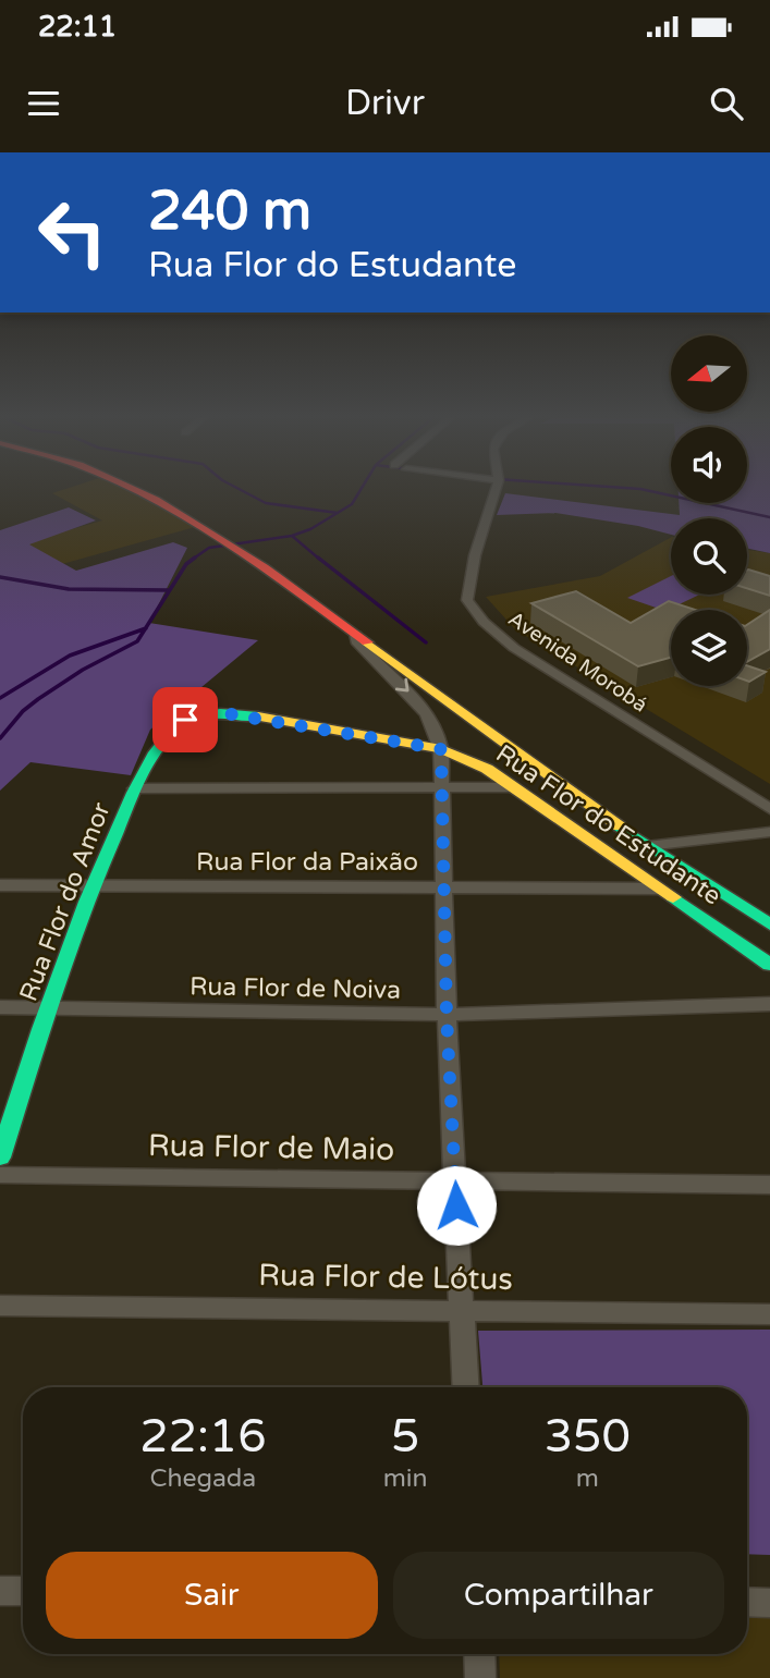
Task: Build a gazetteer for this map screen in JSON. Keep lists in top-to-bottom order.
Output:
{
  "streets": {
    "main road": ["Rua Flor do Estudante", "Rua Flor do Amor"],
    "street": [
      "Avenida Morobá",
      "Rua Flor da Paixão",
      "Rua Flor de Noiva",
      "Rua Flor de Maio",
      "Rua Flor de Lótus"
    ]
  },
  "crossings": [
    ["Rua Flor do Estudante", "Rua Flor da Paixão"],
    ["Rua Flor do Estudante", "Rua Flor do Amor"],
    ["Rua Flor da Paixão", "Rua Flor do Amor"],
    ["Rua Flor do Amor", "Rua Flor de Noiva"]
  ],
  "north": "left",
  "page": {
    "status": "22:11",
    "header": "Drivr",
    "turn": ["240 m", "Rua Flor do Estudante"],
    "eta": [
      "22:16",
      "Chegada",
      "5",
      "min",
      "350",
      "m"
    ],
    "buttons": ["Sair", "Compartilhar"]
  }
}
